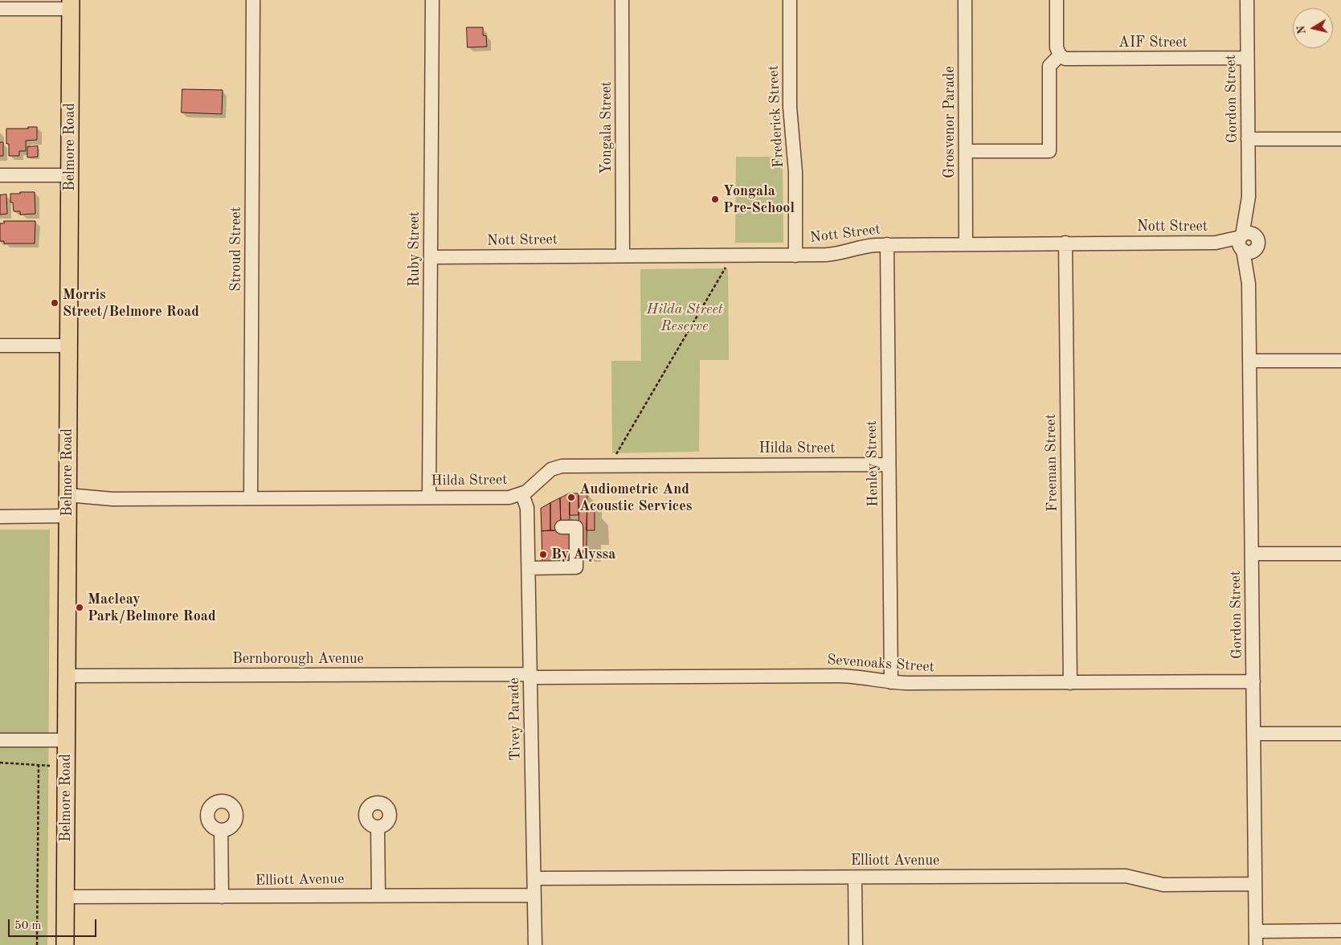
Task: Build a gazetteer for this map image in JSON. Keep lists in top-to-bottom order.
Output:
{
  "streets": {
    "main road": ["Belmore Road"],
    "street": [
      "AIF Street",
      "Gordon Street",
      "Frederick Street",
      "Grosvenor Parade",
      "Yongala Street",
      "Nott Street",
      "Stroud Street",
      "Ruby Street",
      "Hilda Street",
      "Freeman Street",
      "Henley Street",
      "Bernborough Avenue",
      "Sevenoaks Street",
      "Tivey Parade",
      "Elliott Avenue"
    ]
  },
  "crossings": [
    ["AIF Street", "Gordon Street"],
    ["Gordon Street", "Nott Street"],
    ["Gordon Street", "Sevenoaks Street"],
    ["Gordon Street", "Elliott Avenue"],
    ["Frederick Street", "Nott Street"],
    ["Grosvenor Parade", "Nott Street"],
    ["Yongala Street", "Nott Street"],
    ["Belmore Road", "Hilda Street"],
    ["Belmore Road", "Bernborough Avenue"],
    ["Belmore Road", "Elliott Avenue"],
    ["Nott Street", "Ruby Street"],
    ["Nott Street", "Freeman Street"],
    ["Nott Street", "Henley Street"],
    ["Stroud Street", "Hilda Street"],
    ["Ruby Street", "Hilda Street"],
    ["Hilda Street", "Henley Street"],
    ["Hilda Street", "Tivey Parade"],
    ["Freeman Street", "Sevenoaks Street"],
    ["Henley Street", "Sevenoaks Street"],
    ["Bernborough Avenue", "Sevenoaks Street"],
    ["Bernborough Avenue", "Tivey Parade"],
    ["Sevenoaks Street", "Tivey Parade"],
    ["Tivey Parade", "Elliott Avenue"]
  ],
  "parks": ["Hilda Street Reserve"],
  "places": [
    "Yongala Pre-School",
    "Morris Street/Belmore Road",
    "Audiometric And Acoustic Services",
    "By Alyssa",
    "Macleay Park/Belmore Road"
  ],
  "scale_bar": "50 m",
  "north": "left"
}
